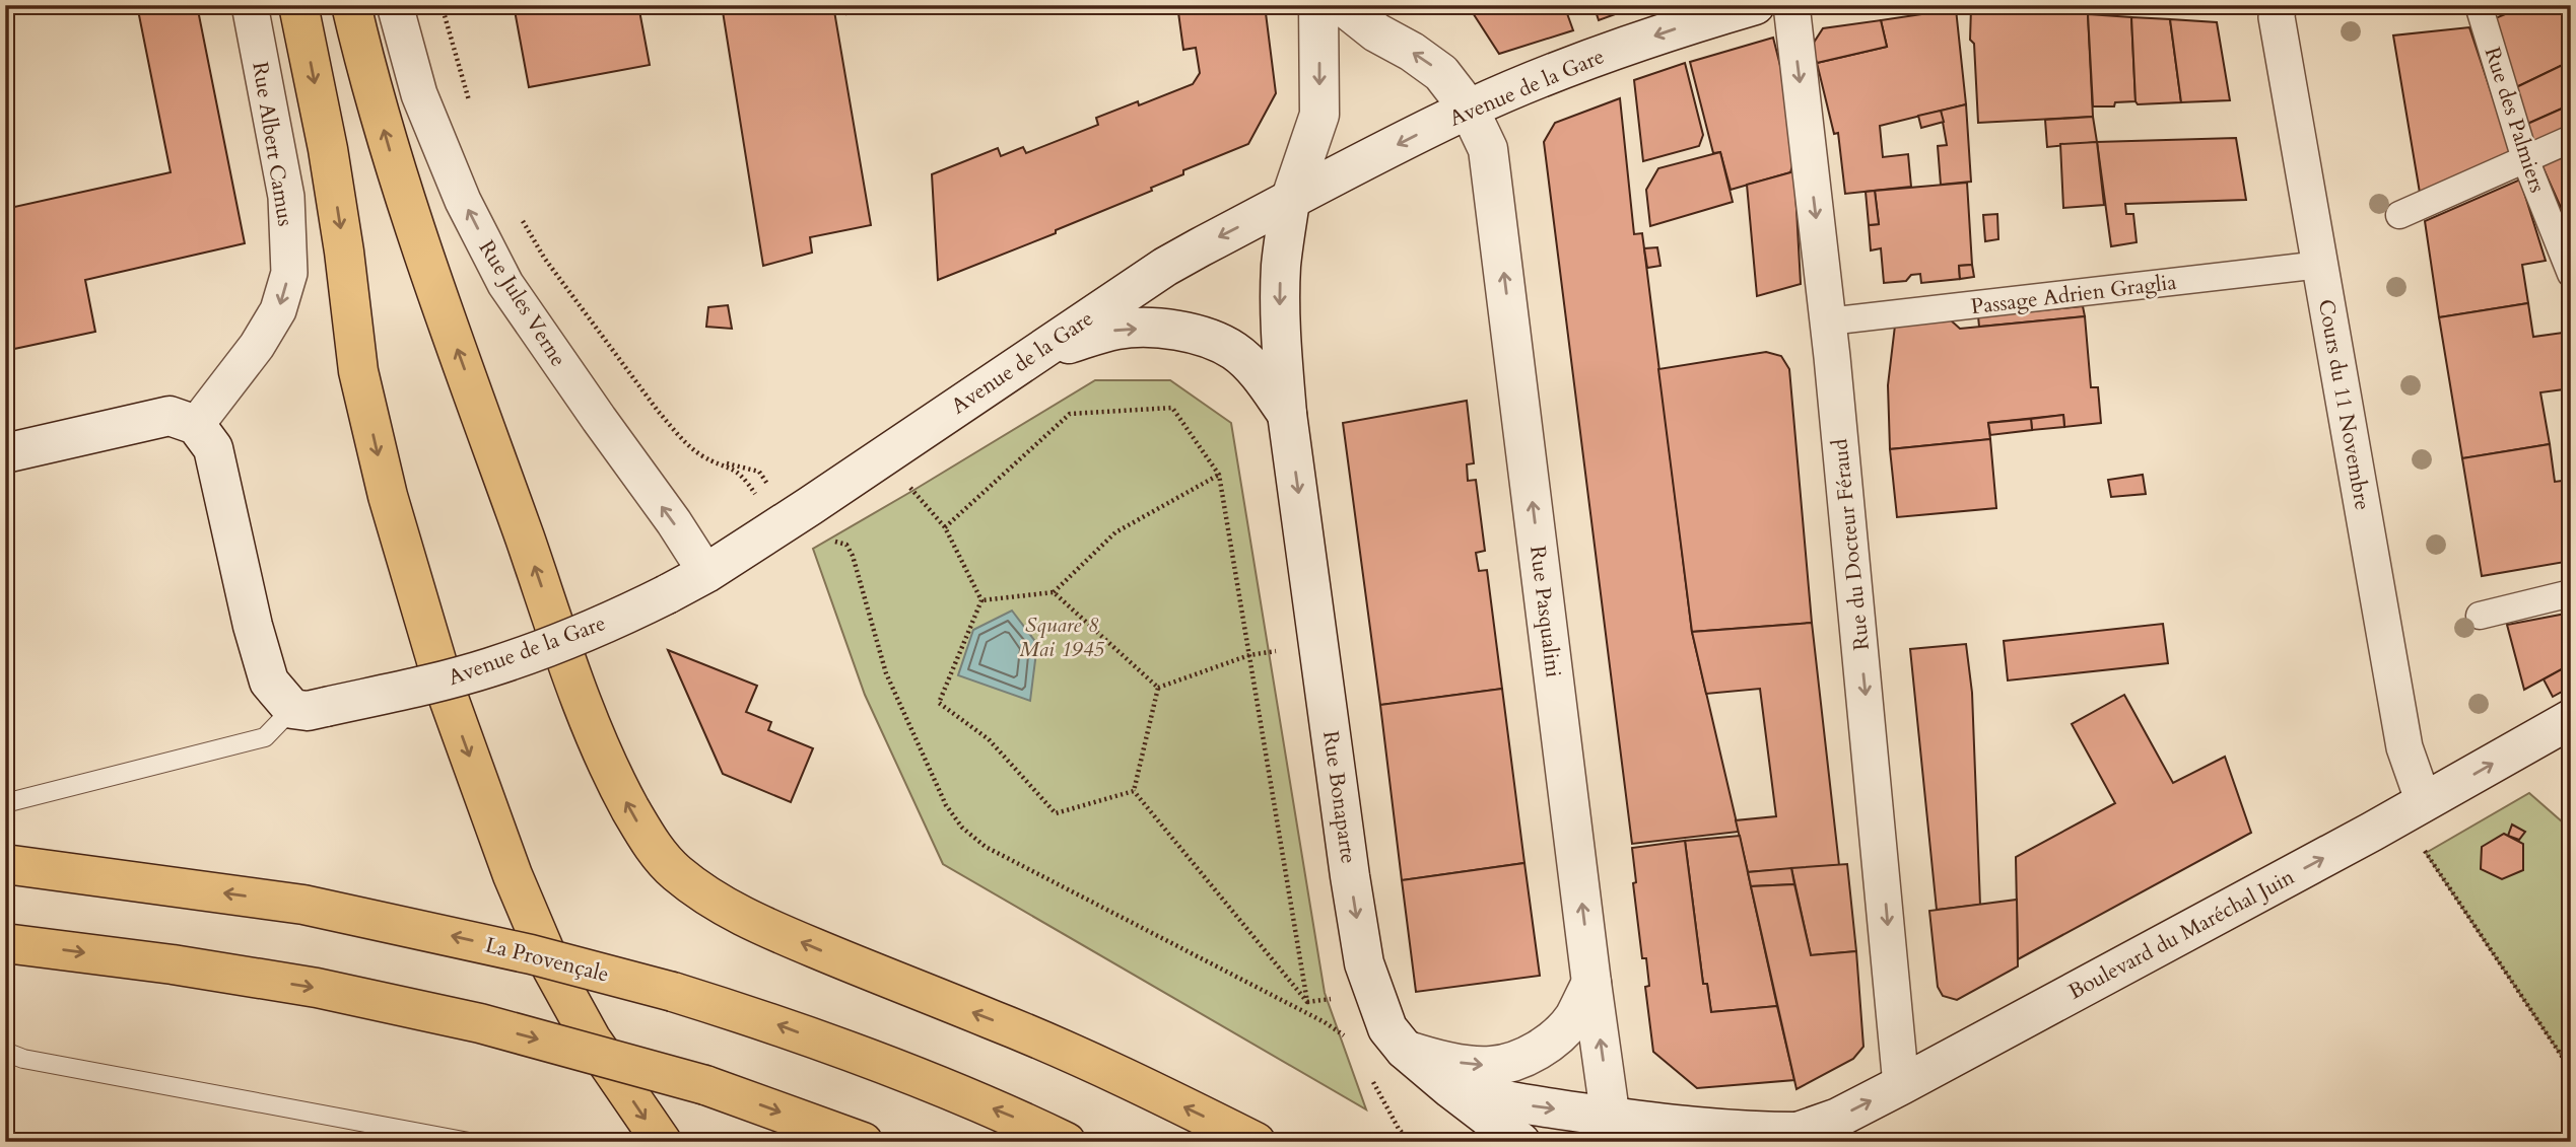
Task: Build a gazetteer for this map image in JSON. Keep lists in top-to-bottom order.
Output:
{
  "streets": {
    "highway": ["La Provençale"],
    "main road": [
      "Avenue de la Gare",
      "Rue Pasqualini",
      "Rue Bonaparte",
      "Boulevard du Maréchal Juin"
    ],
    "street": [
      "Rue des Palmiers",
      "Rue Albert Camus",
      "Passage Adrien Graglia",
      "Rue Jules Verne",
      "Cours du 11 Novembre",
      "Rue du Docteur Féraud"
    ]
  },
  "crossings": [
    ["Avenue de la Gare", "Rue Jules Verne"],
    ["Avenue de la Gare", "Rue Pasqualini"],
    ["Avenue de la Gare", "Rue Bonaparte"],
    ["Passage Adrien Graglia", "Cours du 11 Novembre"],
    ["Passage Adrien Graglia", "Rue du Docteur Féraud"],
    ["Cours du 11 Novembre", "Boulevard du Maréchal Juin"],
    ["Rue du Docteur Féraud", "Boulevard du Maréchal Juin"],
    ["Rue Pasqualini", "Rue Bonaparte"],
    ["Rue Bonaparte", "Boulevard du Maréchal Juin"]
  ],
  "one_way": [
    "Avenue de la Gare",
    "Rue Albert Camus",
    "Rue Jules Verne",
    "Rue du Docteur Féraud",
    "Rue Bonaparte",
    "Boulevard du Maréchal Juin"
  ],
  "parks": ["Square 8 Mai 1945"]
}
